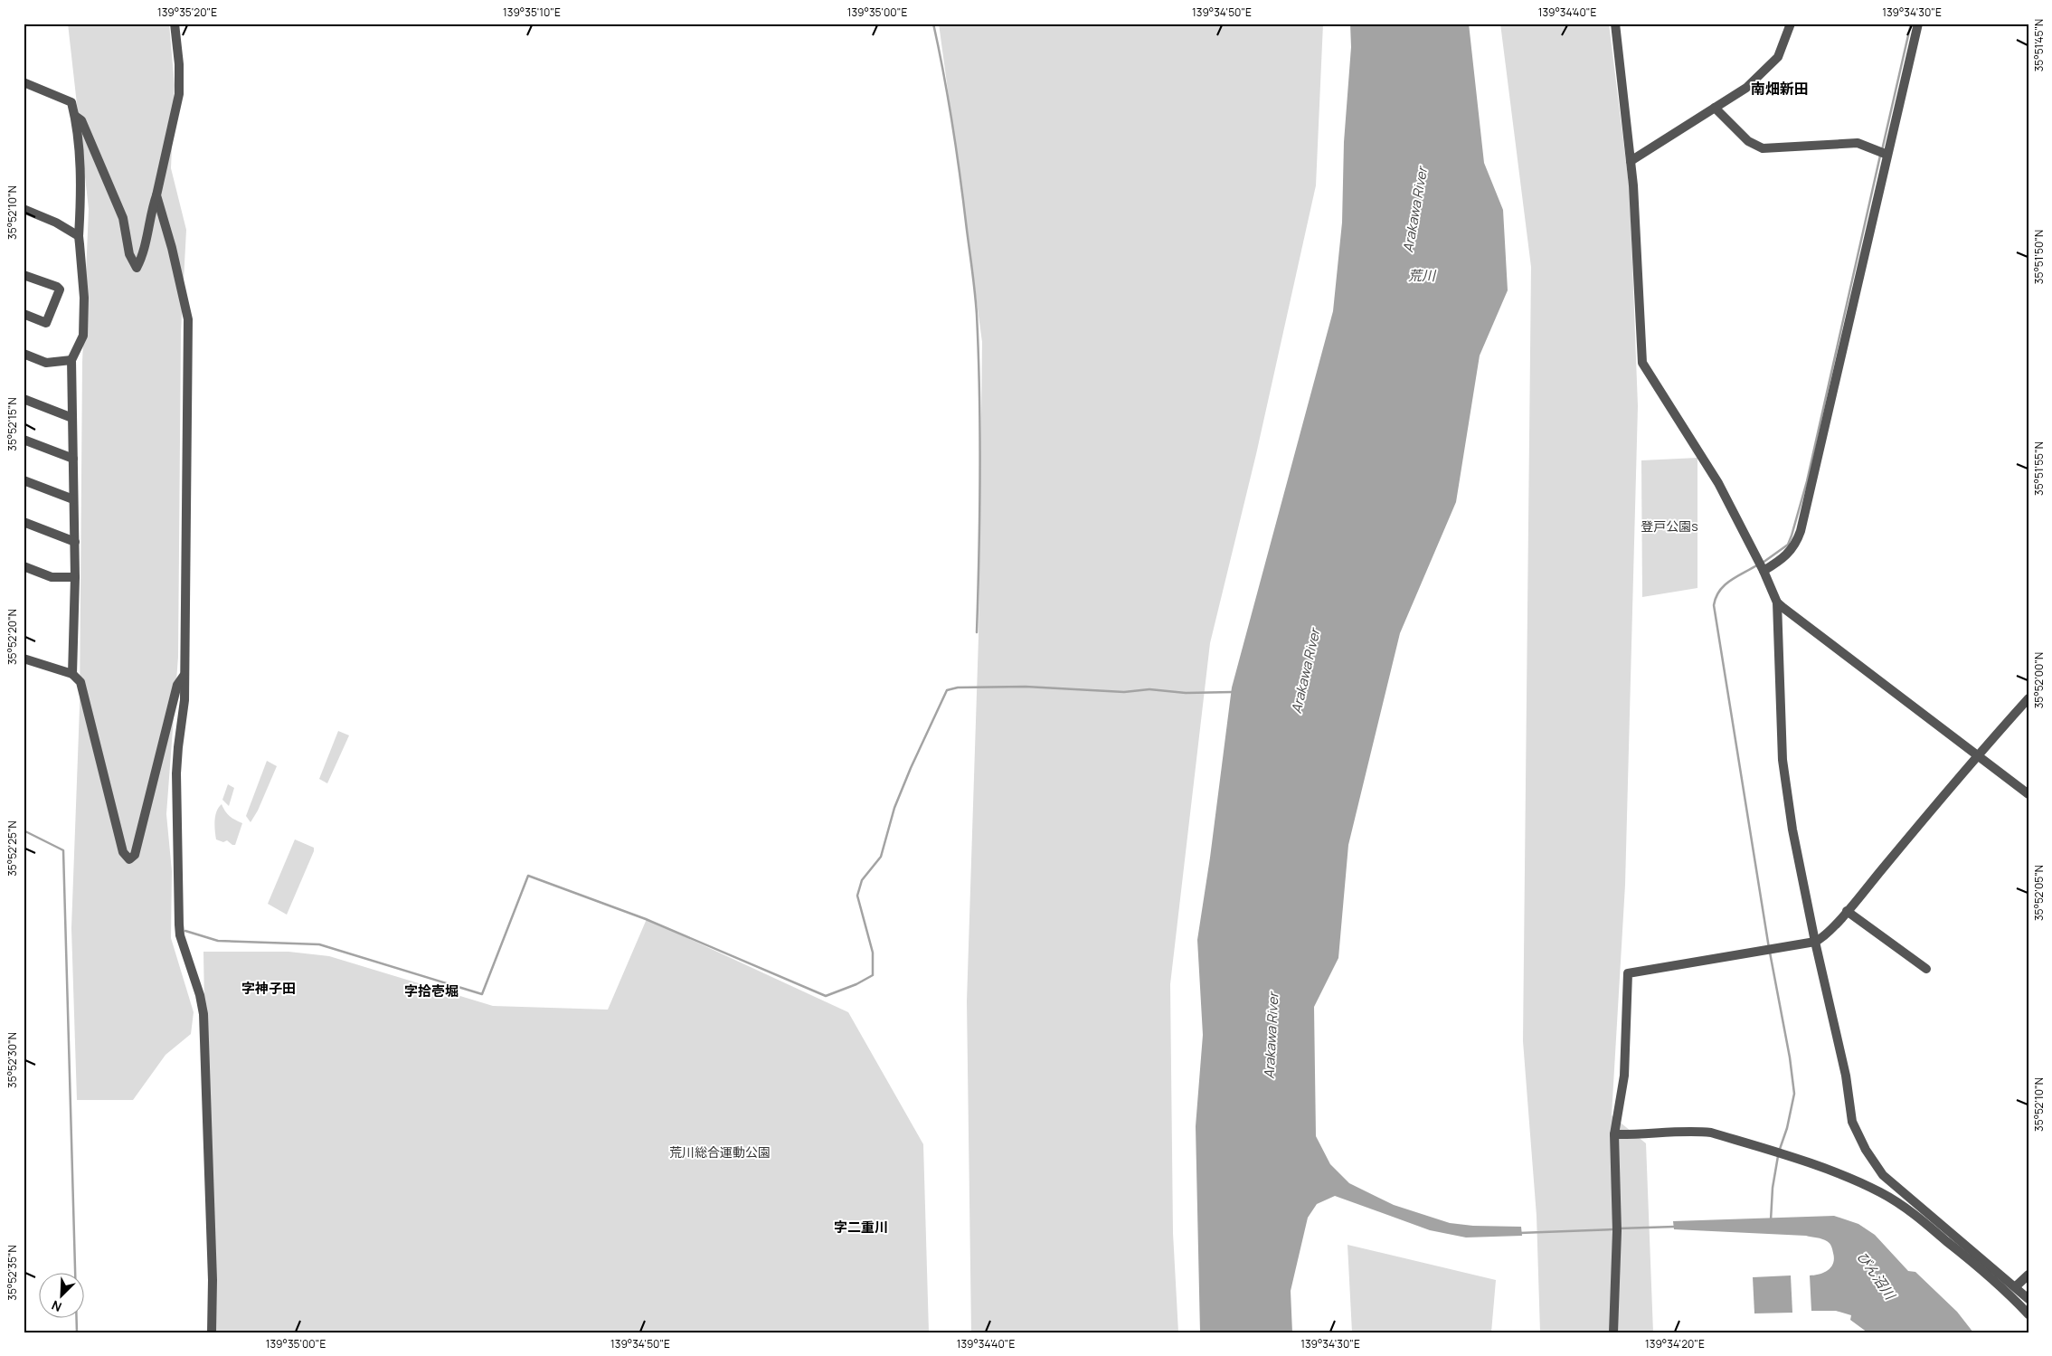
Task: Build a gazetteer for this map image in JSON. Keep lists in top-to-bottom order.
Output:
{
  "districts": [
    "南畑新田",
    "字神子田",
    "字拾壱堀",
    "字二重川"
  ],
  "water": ["Arakawa River", "荒川", "びん沼川"],
  "parks": ["登戸公園s", "荒川総合運動公園"],
  "north": "bottom left",
  "coordinates": [
    "139°35'20\"E",
    "139°35'10\"E",
    "139°35'00\"E",
    "139°34'50\"E",
    "139°34'40\"E",
    "139°34'30\"E",
    "35°51'45\"N",
    "35°52'10\"N",
    "35°51'50\"N",
    "35°52'15\"N",
    "35°51'55\"N",
    "35°52'20\"N",
    "35°52'00\"N",
    "35°52'25\"N",
    "35°52'05\"N",
    "35°52'30\"N",
    "35°52'35\"N",
    "139°34'20\"E"
  ]
}
